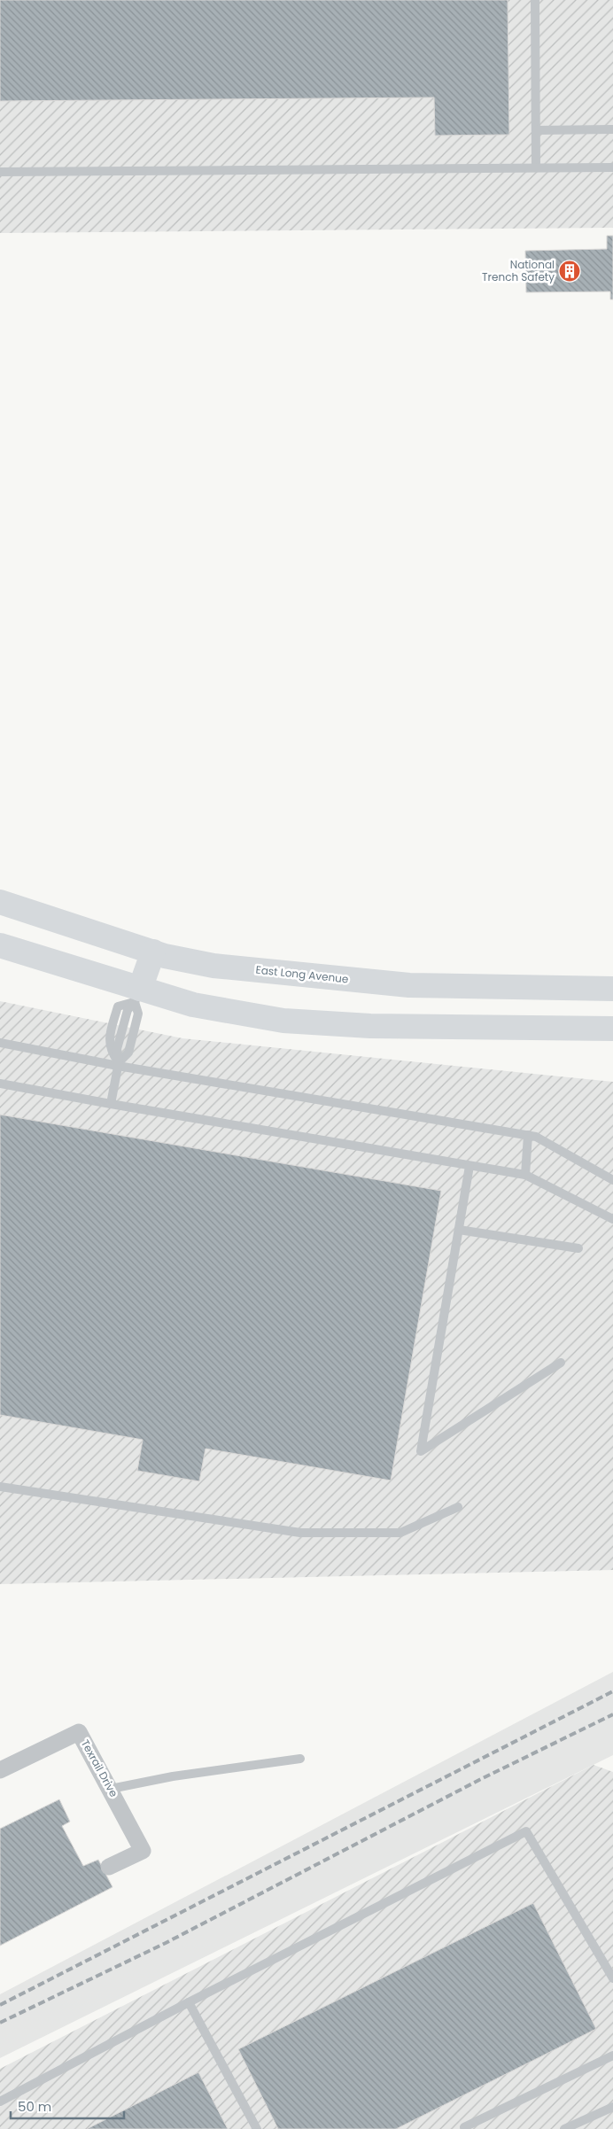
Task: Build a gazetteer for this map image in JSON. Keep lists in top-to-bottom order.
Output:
{
  "streets": {
    "main road": ["East Long Avenue"],
    "street": ["Texrail Drive"]
  },
  "places": {
    "building": ["National Trench Safety"]
  },
  "scale_bar": "50 m"
}
